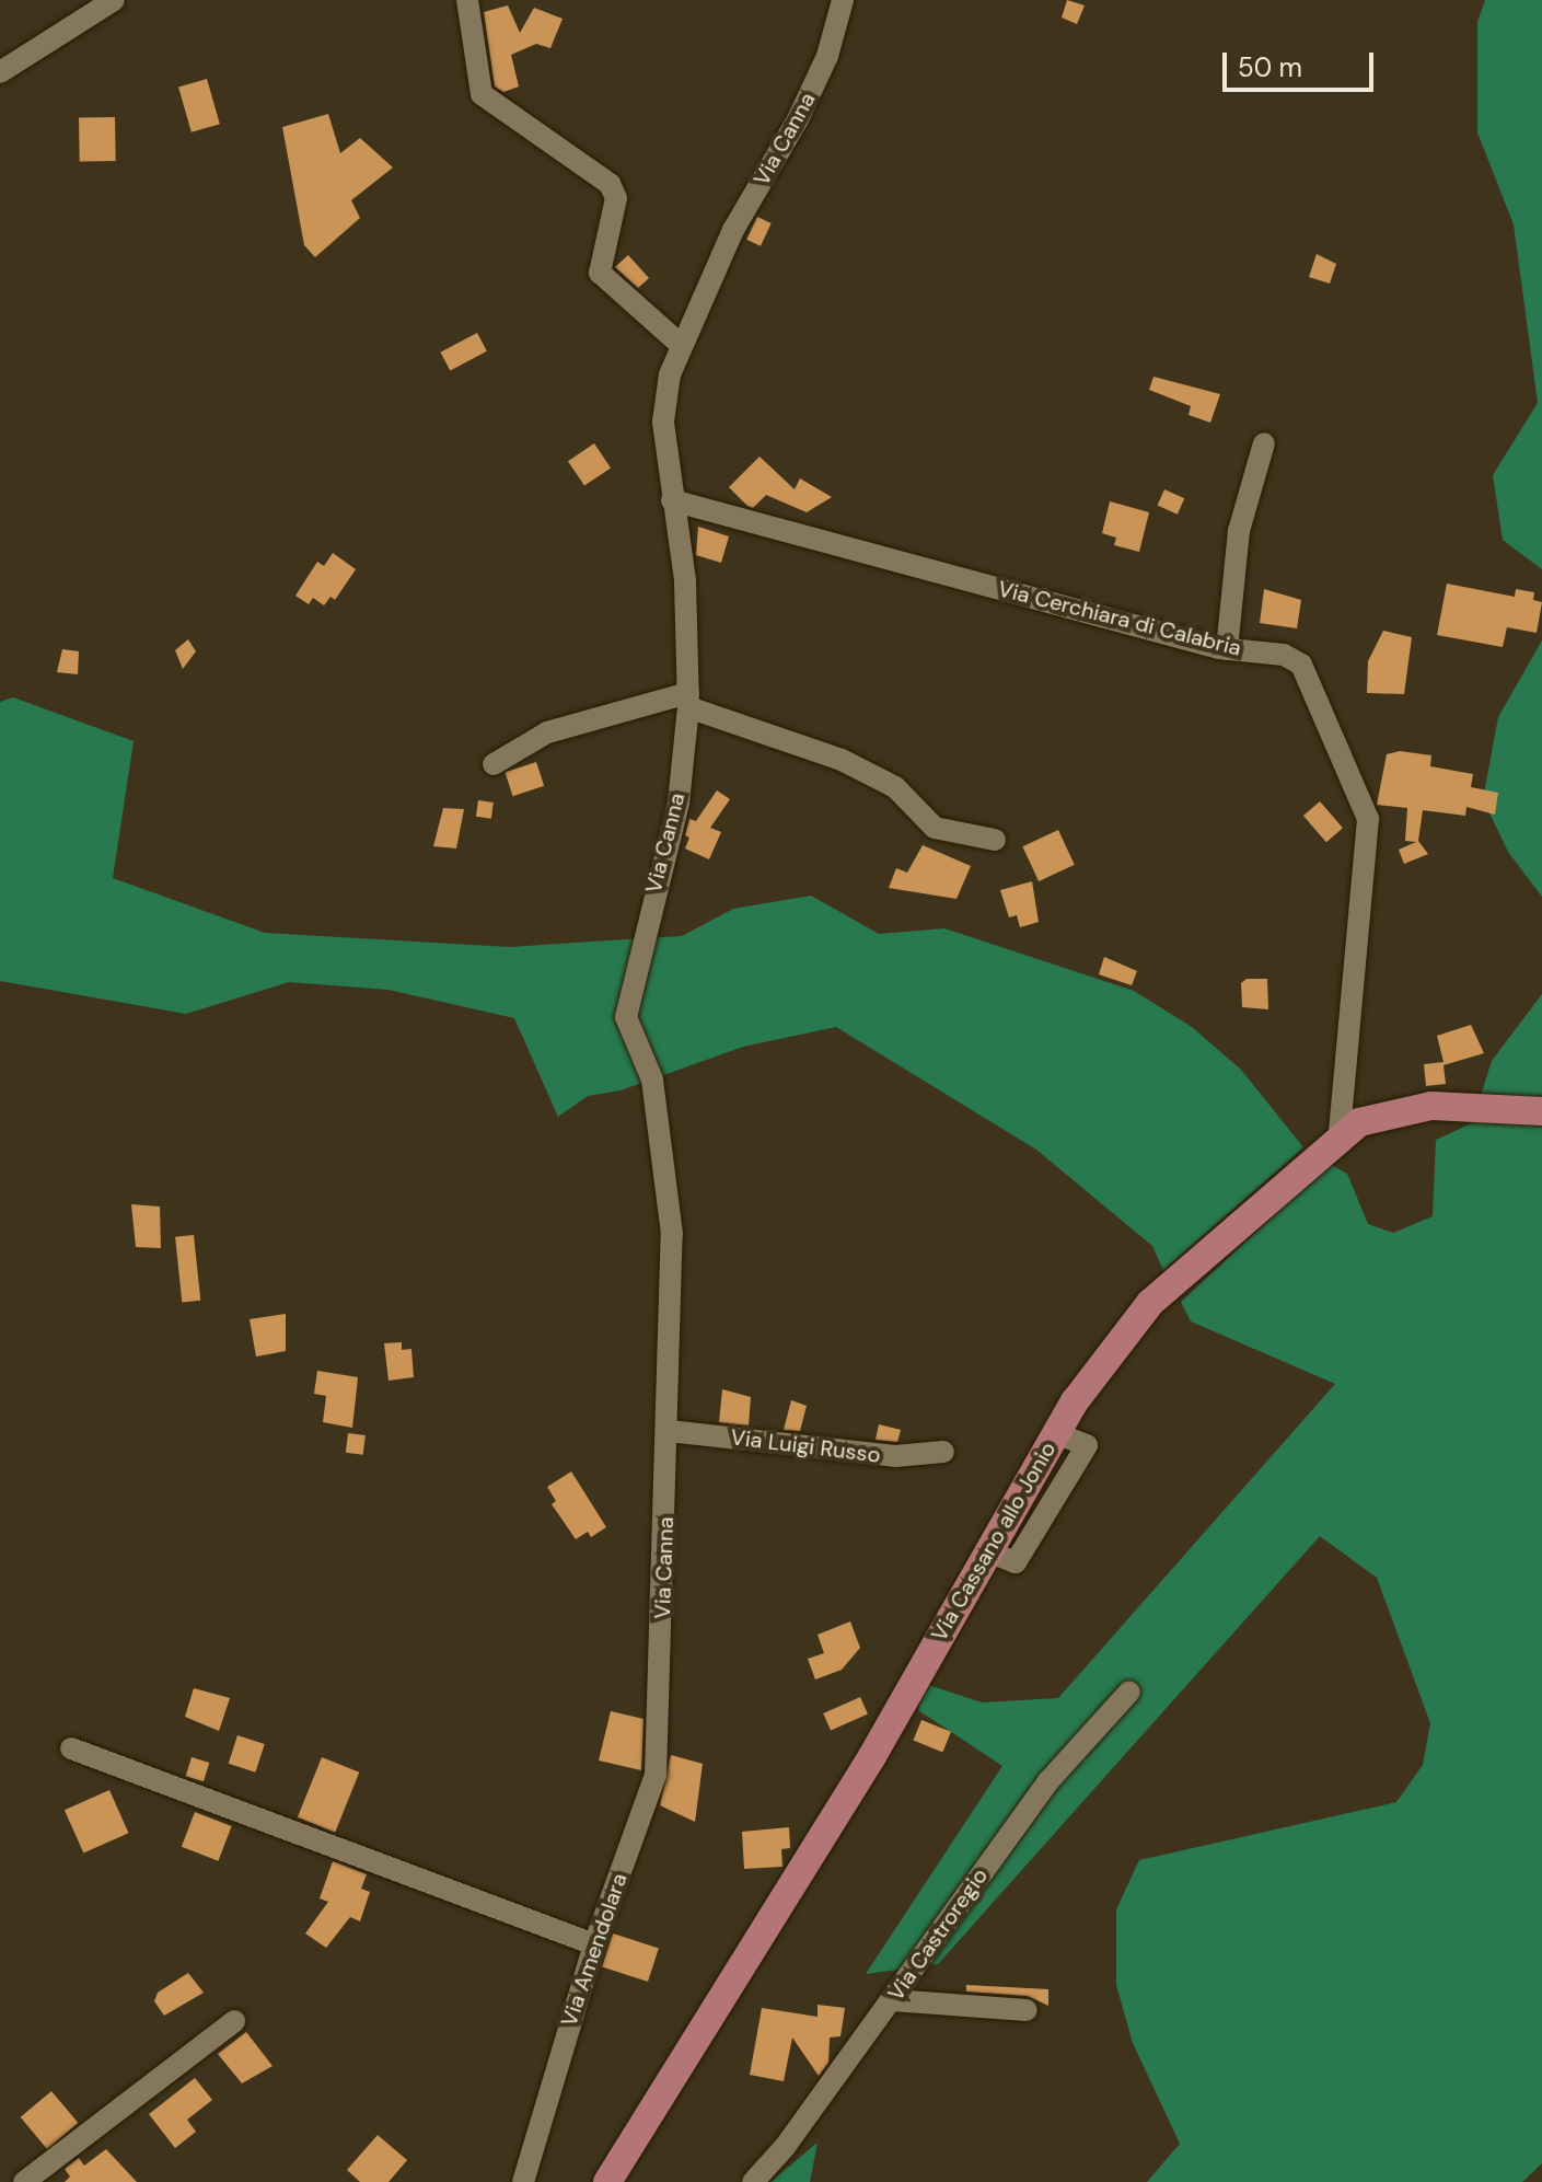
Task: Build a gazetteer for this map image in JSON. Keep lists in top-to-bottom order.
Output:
{
  "streets": {
    "main road": ["Via Cassano allo Jonio"],
    "street": [
      "Via Canna",
      "Via Cerchiara di Calabria",
      "Via Luigi Russo",
      "Via Castroregio",
      "Via Amendolara"
    ]
  },
  "crossings": [
    ["Via Canna", "Via Cerchiara di Calabria"],
    ["Via Canna", "Via Luigi Russo"],
    ["Via Canna", "Via Amendolara"],
    ["Via Cerchiara di Calabria", "Via Cassano allo Jonio"]
  ],
  "scale_bar": "50 m"
}
